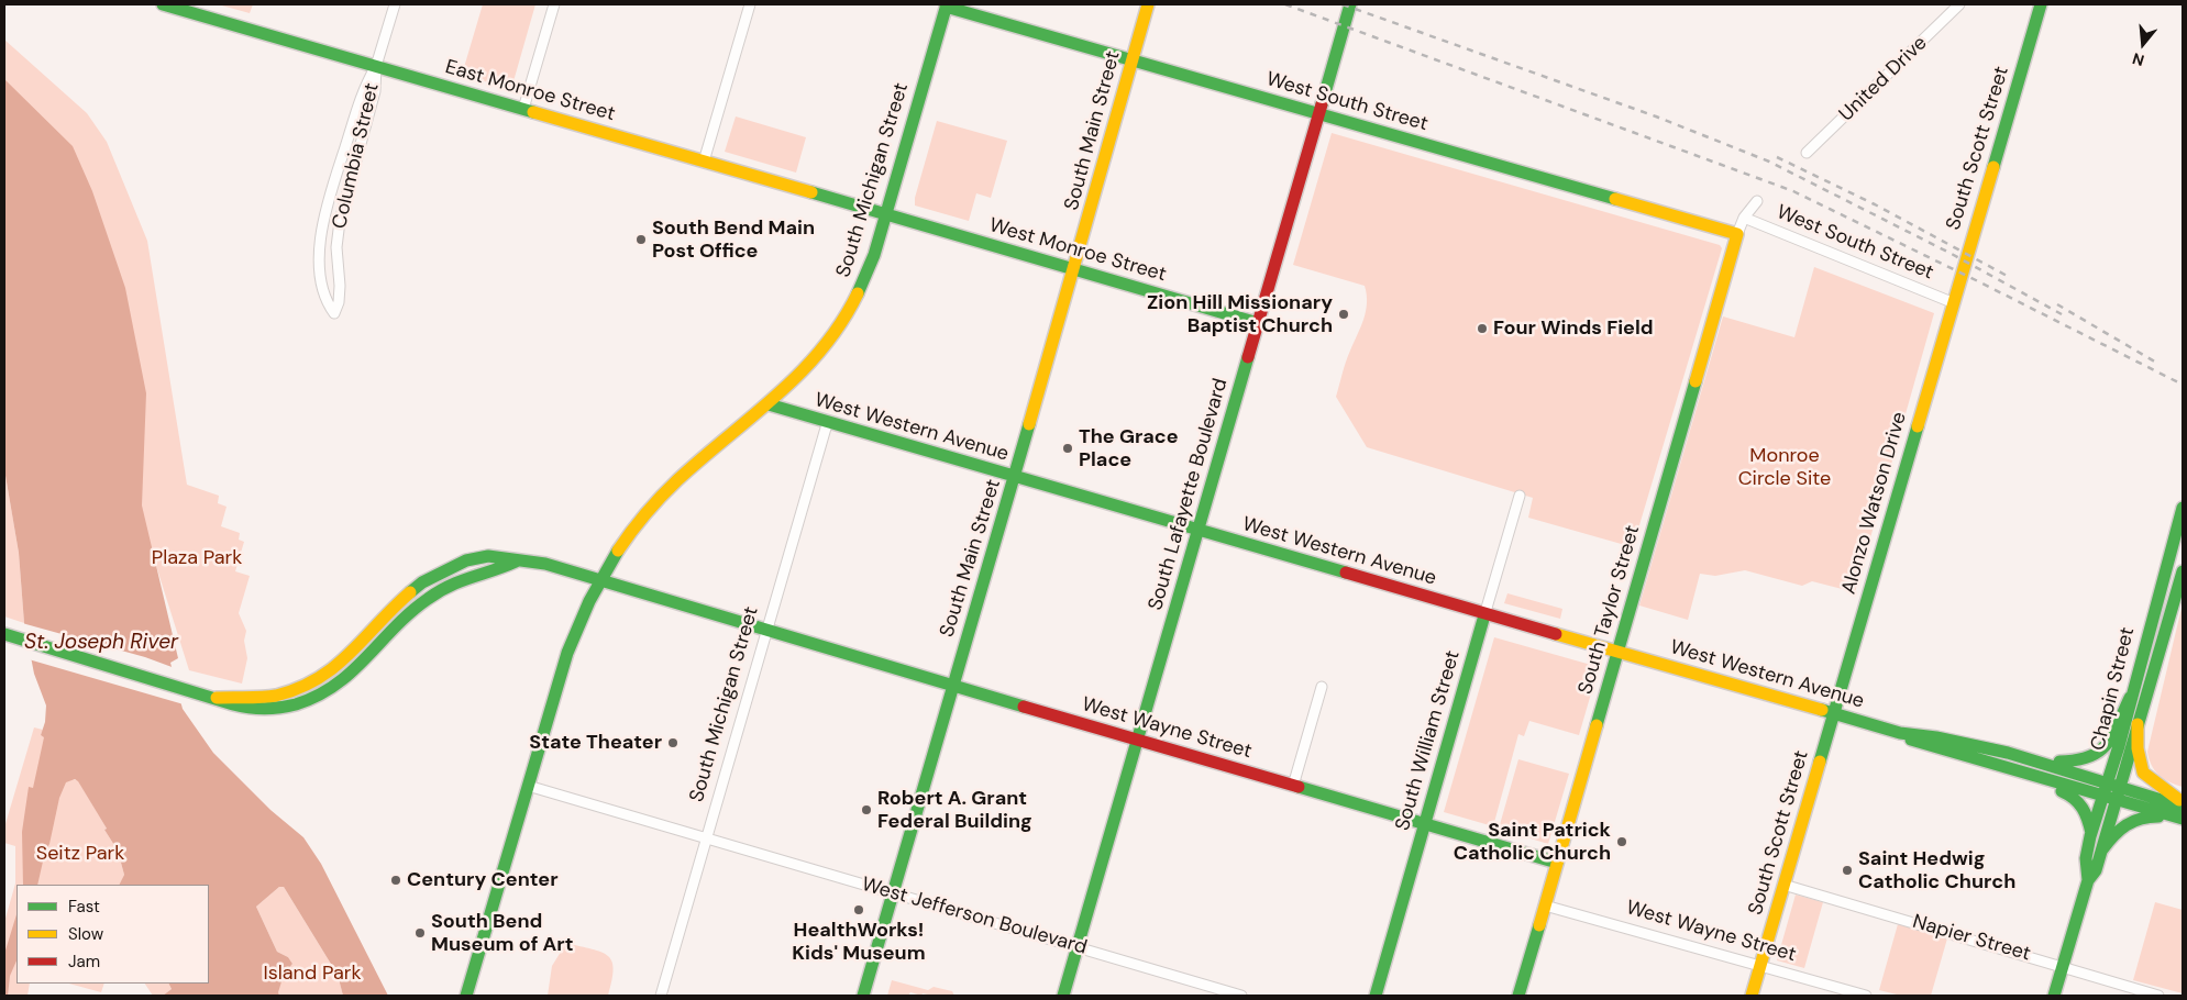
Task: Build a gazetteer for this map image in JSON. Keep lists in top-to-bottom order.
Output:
{
  "streets": {
    "main road": [
      "East Monroe Street",
      "West South Street",
      "South Main Street",
      "South Scott Street",
      "South Michigan Street",
      "West Monroe Street",
      "West Western Avenue",
      "South Lafayette Boulevard",
      "Alonzo Watson Drive",
      "South Taylor Street",
      "Chapin Street",
      "West Wayne Street",
      "South William Street"
    ],
    "street": [
      "United Drive",
      "Columbia Street",
      "West Jefferson Boulevard",
      "Napier Street"
    ]
  },
  "crossings": [
    ["East Monroe Street", "Columbia Street"],
    ["East Monroe Street", "South Michigan Street"],
    ["East Monroe Street", "West Monroe Street"],
    ["West South Street", "South Main Street"],
    ["West South Street", "South Scott Street"],
    ["West South Street", "South Michigan Street"],
    ["West South Street", "South Lafayette Boulevard"],
    ["West South Street", "Alonzo Watson Drive"],
    ["West South Street", "South Taylor Street"],
    ["South Main Street", "West Monroe Street"],
    ["South Main Street", "West Western Avenue"],
    ["South Main Street", "West Wayne Street"],
    ["South Main Street", "West Jefferson Boulevard"],
    ["South Scott Street", "West Western Avenue"],
    ["South Scott Street", "Alonzo Watson Drive"],
    ["South Scott Street", "West Wayne Street"],
    ["South Scott Street", "Napier Street"],
    ["South Michigan Street", "West Monroe Street"],
    ["South Michigan Street", "West Western Avenue"],
    ["South Michigan Street", "West Wayne Street"],
    ["South Michigan Street", "West Jefferson Boulevard"],
    ["West Monroe Street", "South Lafayette Boulevard"],
    ["West Western Avenue", "South Lafayette Boulevard"],
    ["West Western Avenue", "Alonzo Watson Drive"],
    ["West Western Avenue", "South Taylor Street"],
    ["West Western Avenue", "Chapin Street"],
    ["West Western Avenue", "South William Street"],
    ["South Lafayette Boulevard", "West Wayne Street"],
    ["South Lafayette Boulevard", "West Jefferson Boulevard"],
    ["South Taylor Street", "West Wayne Street"],
    ["Chapin Street", "Napier Street"],
    ["West Wayne Street", "South William Street"]
  ],
  "water": ["St. Joseph River"],
  "parks": [
    "Monroe Circle Site",
    "Plaza Park",
    "Seitz Park",
    "Island Park"
  ],
  "places": [
    "South Bend Main Post Office",
    "Zion Hill Missionary Baptist Church",
    "Four Winds Field",
    "The Grace Place",
    "State Theater",
    "Robert A. Grant Federal Building",
    "Saint Patrick Catholic Church",
    "Saint Hedwig Catholic Church",
    "Century Center",
    "HealthWorks! Kids' Museum",
    "South Bend Museum of Art"
  ],
  "legend": ["Fast", "Slow", "Jam"],
  "north": "bottom"
}
